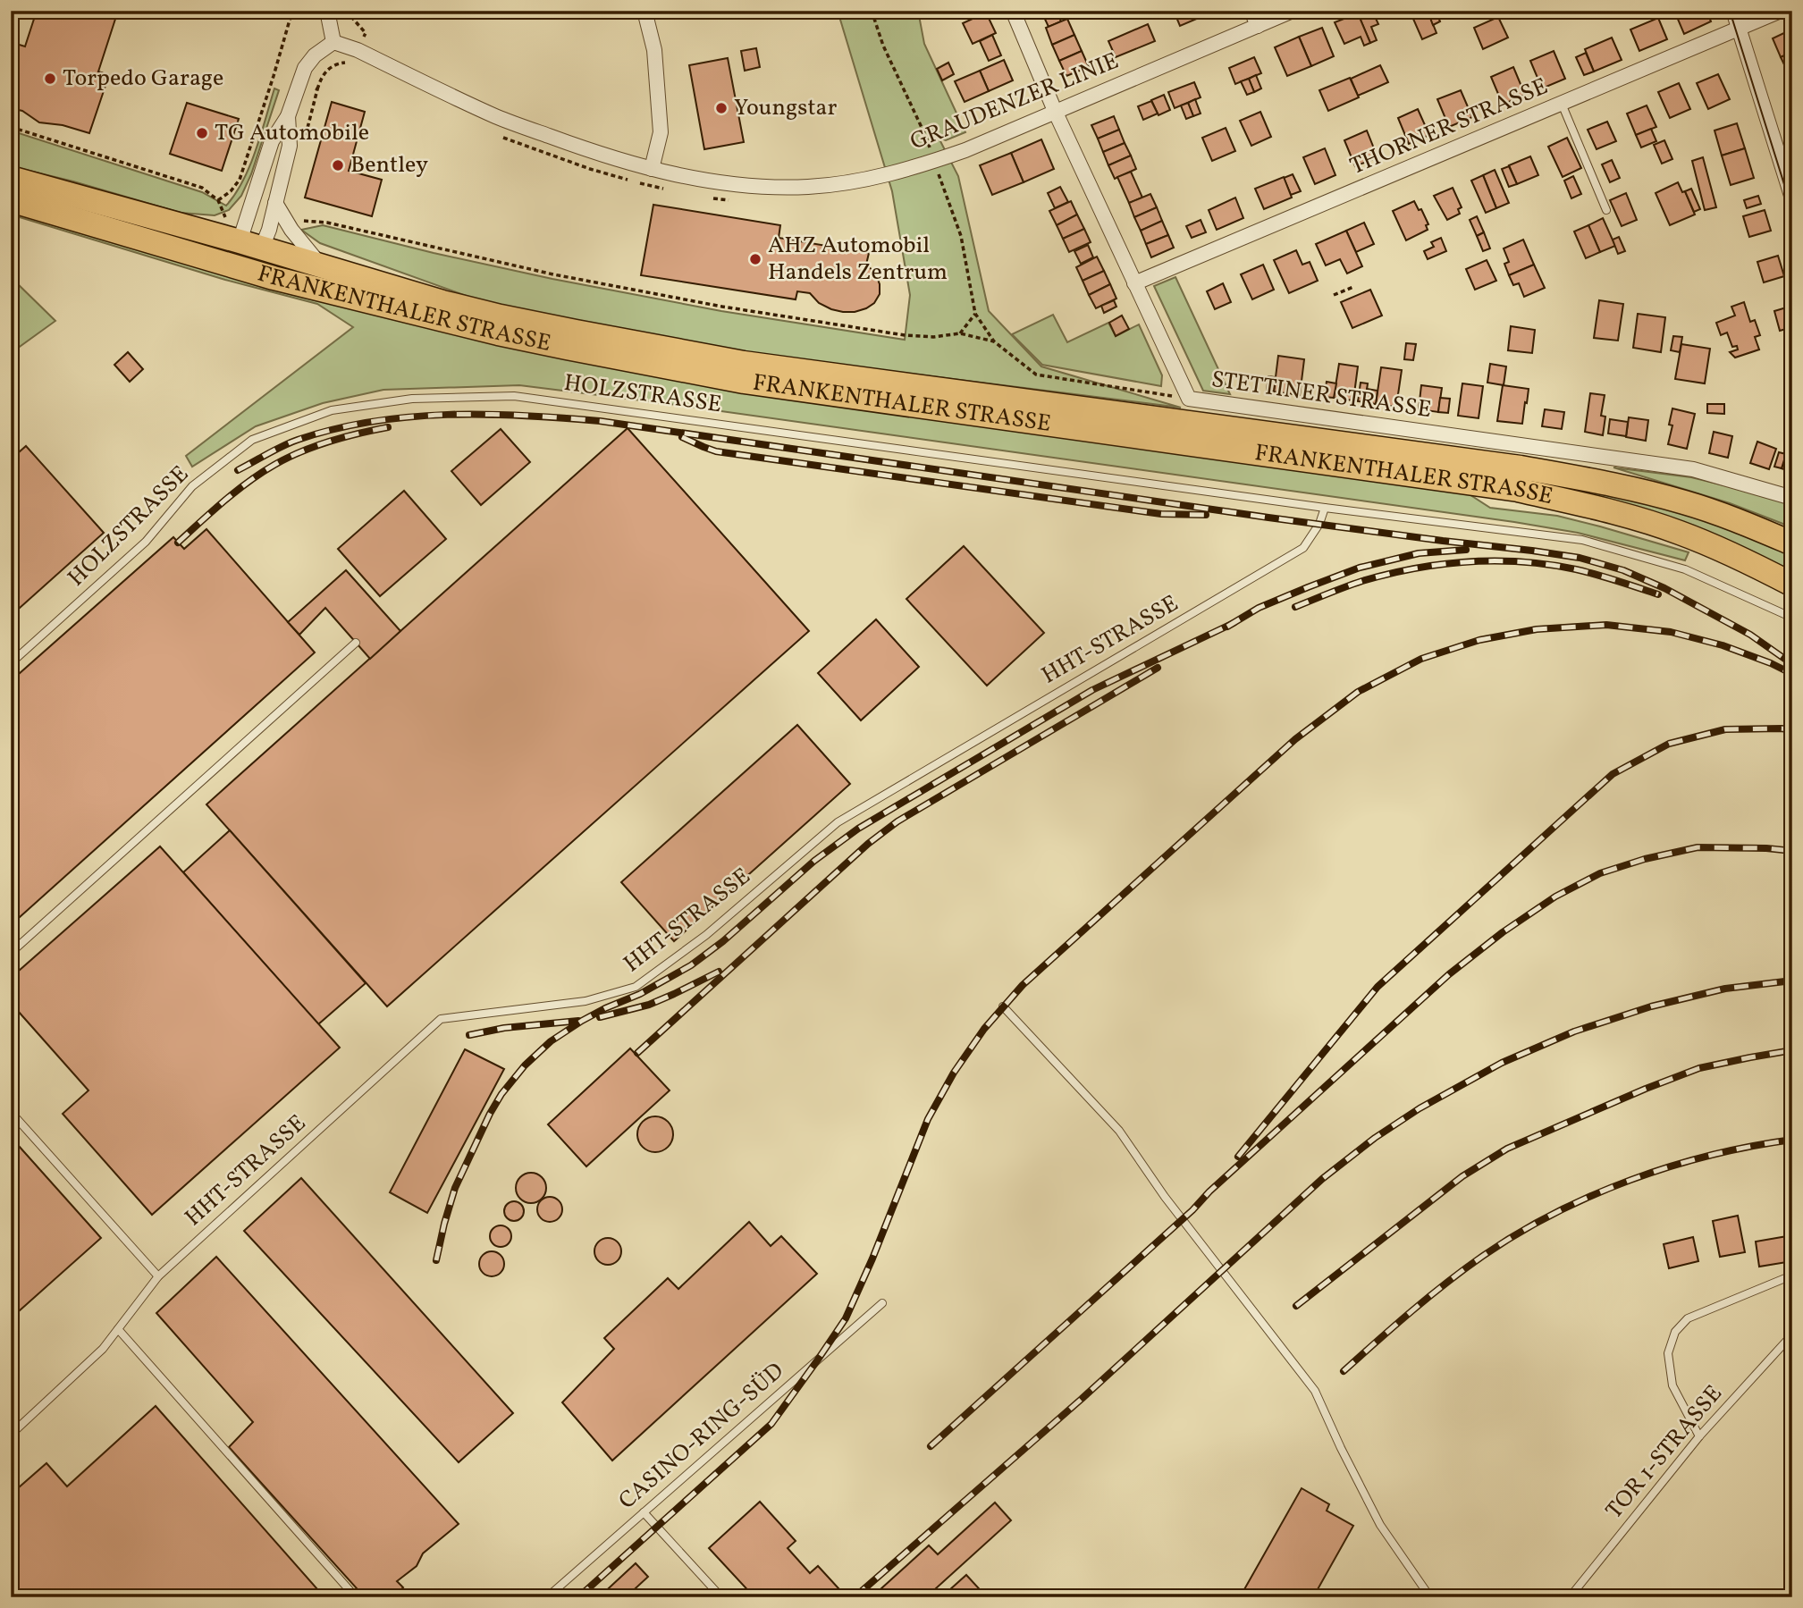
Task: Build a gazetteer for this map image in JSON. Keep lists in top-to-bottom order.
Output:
{
  "streets": {
    "main road": ["FRANKENTHALER STRASSE"],
    "street": ["GRAUDENZER LINIE", "THORNER STRASSE", "STETTINER STRASSE"],
    "lane": [
      "HOLZSTRASSE",
      "HHT-STRASSE",
      "CASINO-RING-SÜD",
      "TOR 1-STRASSE"
    ]
  },
  "crossings": [
    ["GRAUDENZER LINIE", "STETTINER STRASSE"],
    ["THORNER STRASSE", "STETTINER STRASSE"],
    ["HOLZSTRASSE", "HHT-STRASSE"]
  ],
  "places": [
    "Torpedo Garage",
    "Youngstar",
    "TG Automobile",
    "Bentley",
    "AHZ Automobil Handels Zentrum"
  ]
}
